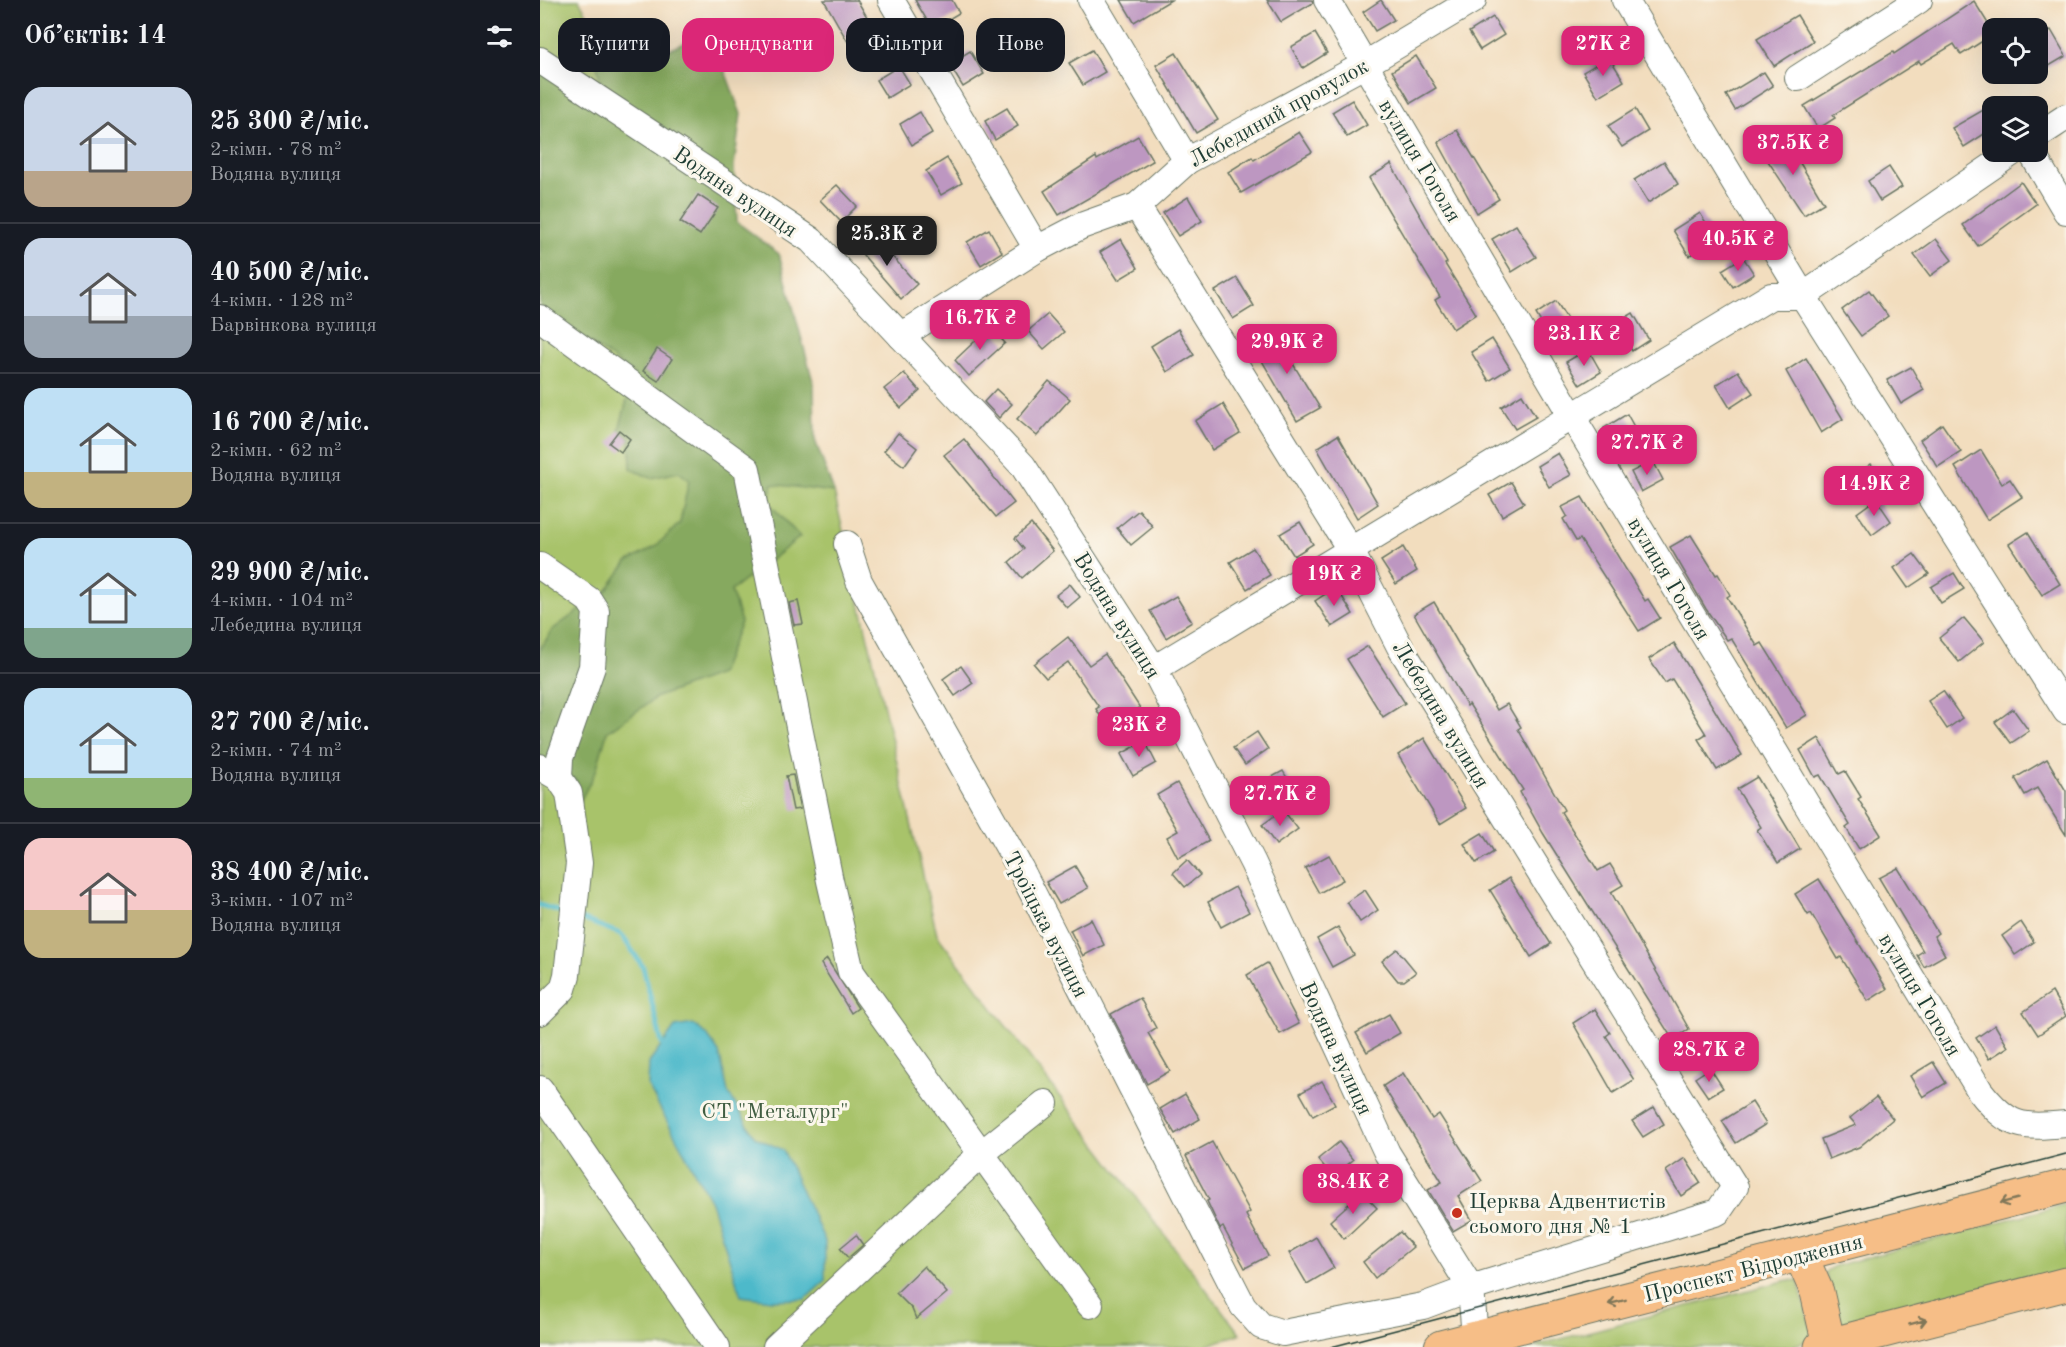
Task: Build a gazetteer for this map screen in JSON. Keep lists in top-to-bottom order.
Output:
{
  "streets": {
    "main road": ["Проспект Відродження"],
    "street": [
      "Лебединий провулок",
      "вулиця Гоголя",
      "Водяна вулиця",
      "Лебедина вулиця",
      "Троїцька вулиця"
    ]
  },
  "crossings": [
    ["Лебединий провулок", "вулиця Гоголя"],
    ["Лебединий провулок", "Водяна вулиця"],
    ["Лебединий провулок", "Лебедина вулиця"],
    ["Водяна вулиця", "Троїцька вулиця"],
    ["Водяна вулиця", "Проспект Відродження"],
    ["Лебедина вулиця", "Троїцька вулиця"]
  ],
  "parks": ["СТ \"Металург\""],
  "places": ["Церква Адвентистів сьомого дня № 1"],
  "page": {
    "heading": "Об’єктів: 14",
    "chip": [
      "Купити",
      "Орендувати",
      "Фільтри",
      "Нове"
    ],
    "price": [
      "27K ₴",
      "37.5K ₴",
      "25.3K ₴",
      "40.5K ₴",
      "16.7K ₴",
      "23.1K ₴",
      "29.9K ₴",
      "27.7K ₴",
      "14.9K ₴",
      "19K ₴",
      "23K ₴",
      "27.7K ₴",
      "28.7K ₴",
      "38.4K ₴"
    ],
    "list": [
      {
        "name": "25 300 ₴/міс.",
        "note": "2-кімн. · 78 m² · Водяна вулиця"
      },
      {
        "name": "40 500 ₴/міс.",
        "note": "4-кімн. · 128 m² · Барвінкова вулиця"
      },
      {
        "name": "16 700 ₴/міс.",
        "note": "2-кімн. · 62 m² · Водяна вулиця"
      },
      {
        "name": "29 900 ₴/міс.",
        "note": "4-кімн. · 104 m² · Лебедина вулиця"
      },
      {
        "name": "27 700 ₴/міс.",
        "note": "2-кімн. · 74 m² · Водяна вулиця"
      },
      {
        "name": "38 400 ₴/міс.",
        "note": "3-кімн. · 107 m² · Водяна вулиця"
      }
    ]
  }
}
